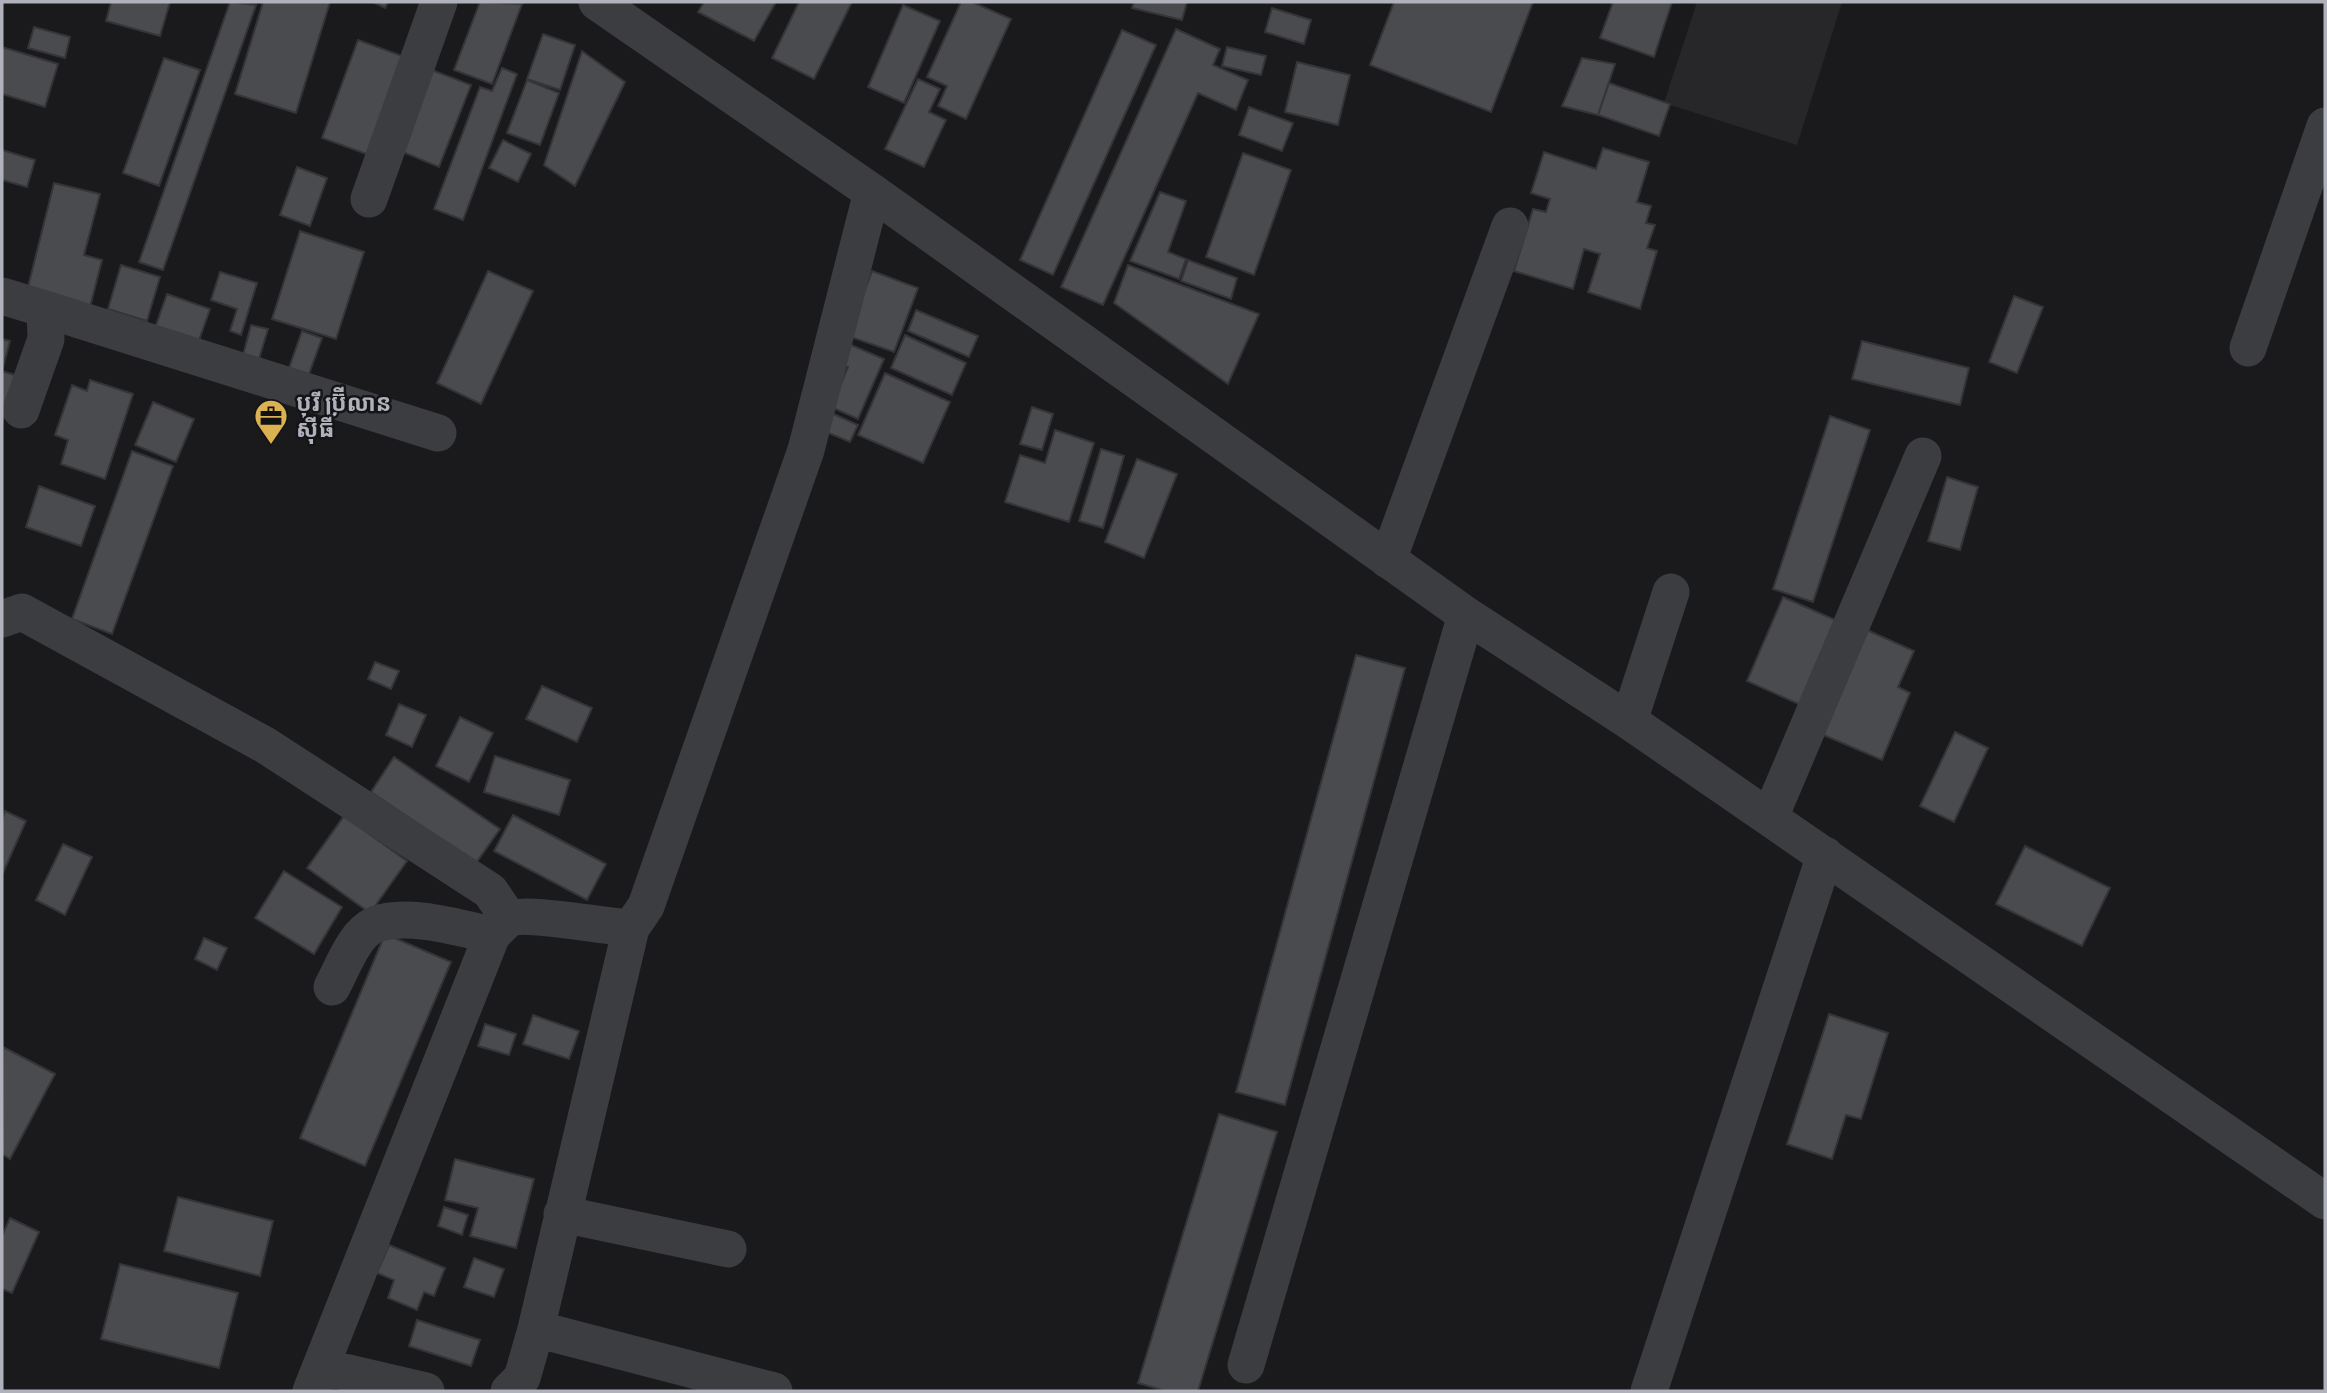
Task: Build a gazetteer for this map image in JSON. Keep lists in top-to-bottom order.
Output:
{
  "places": {
    "office": ["បុរី ប្រ៊ីលាន សុីធី"]
  }
}
